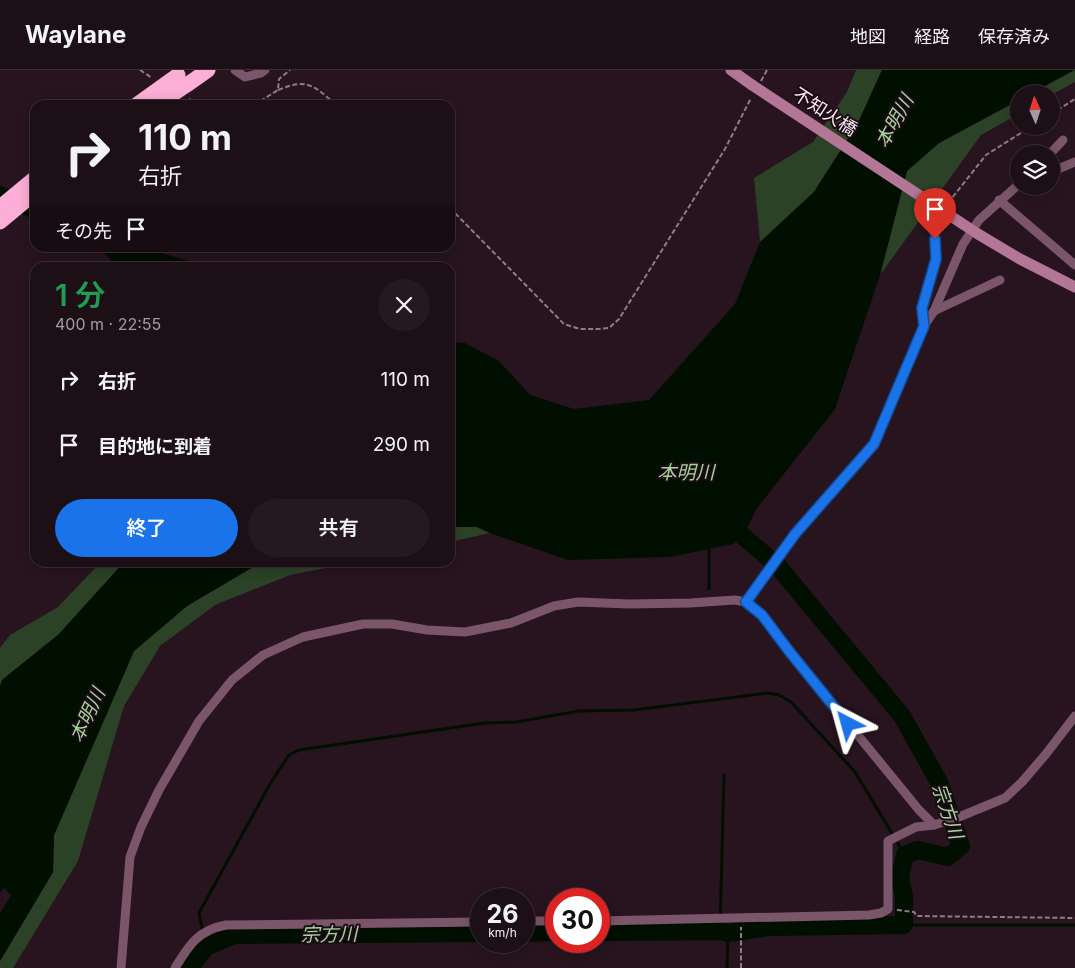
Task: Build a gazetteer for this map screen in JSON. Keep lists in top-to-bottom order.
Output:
{
  "streets": {
    "main road": ["不知火橋"]
  },
  "water": ["本明川", "宗方川"],
  "north": "top",
  "page": {
    "header": "Waylane",
    "nav": ["地図", "経路", "保存済み"],
    "turn": ["110 m", "右折"],
    "then": "その先",
    "heading": ["1 分", "400 m · 22:55"],
    "list": [
      {
        "name": "右折",
        "value": "110 m"
      },
      {
        "name": "目的地に到着",
        "value": "290 m"
      }
    ],
    "buttons": ["終了", "共有"],
    "speed": "26 km/h",
    "limit": "30"
  }
}
